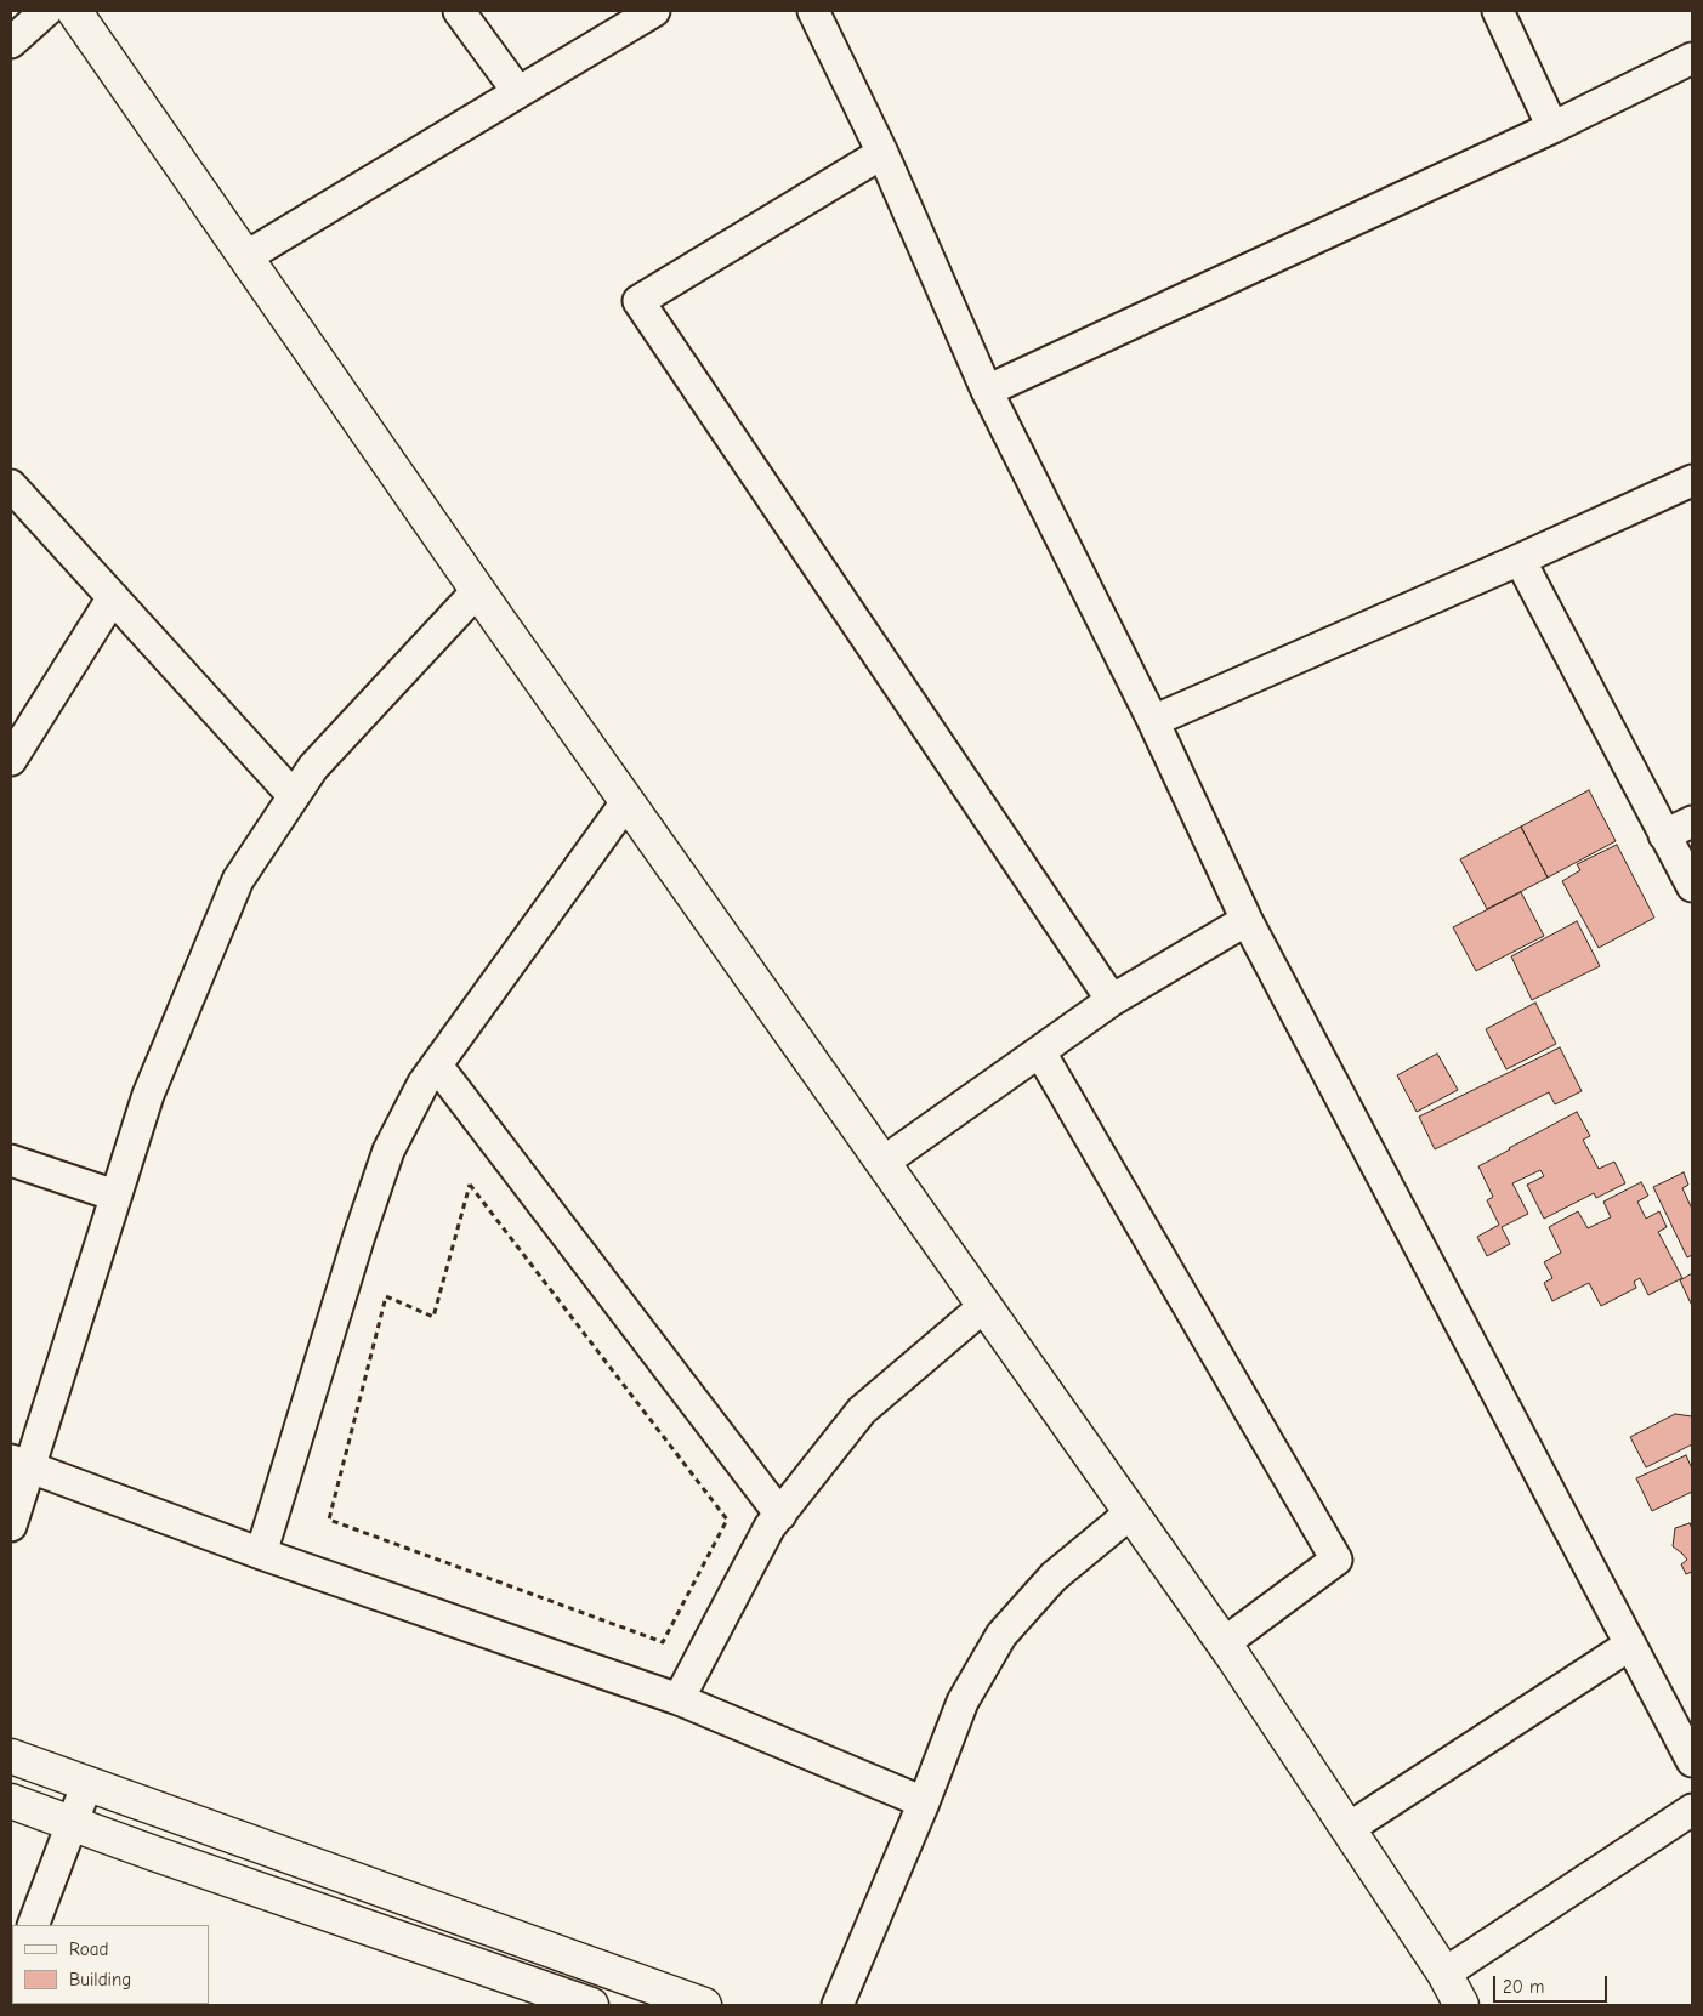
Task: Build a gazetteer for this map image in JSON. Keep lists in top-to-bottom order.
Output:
{
  "legend": ["Road", "Building"],
  "scale_bar": "20 m"
}
